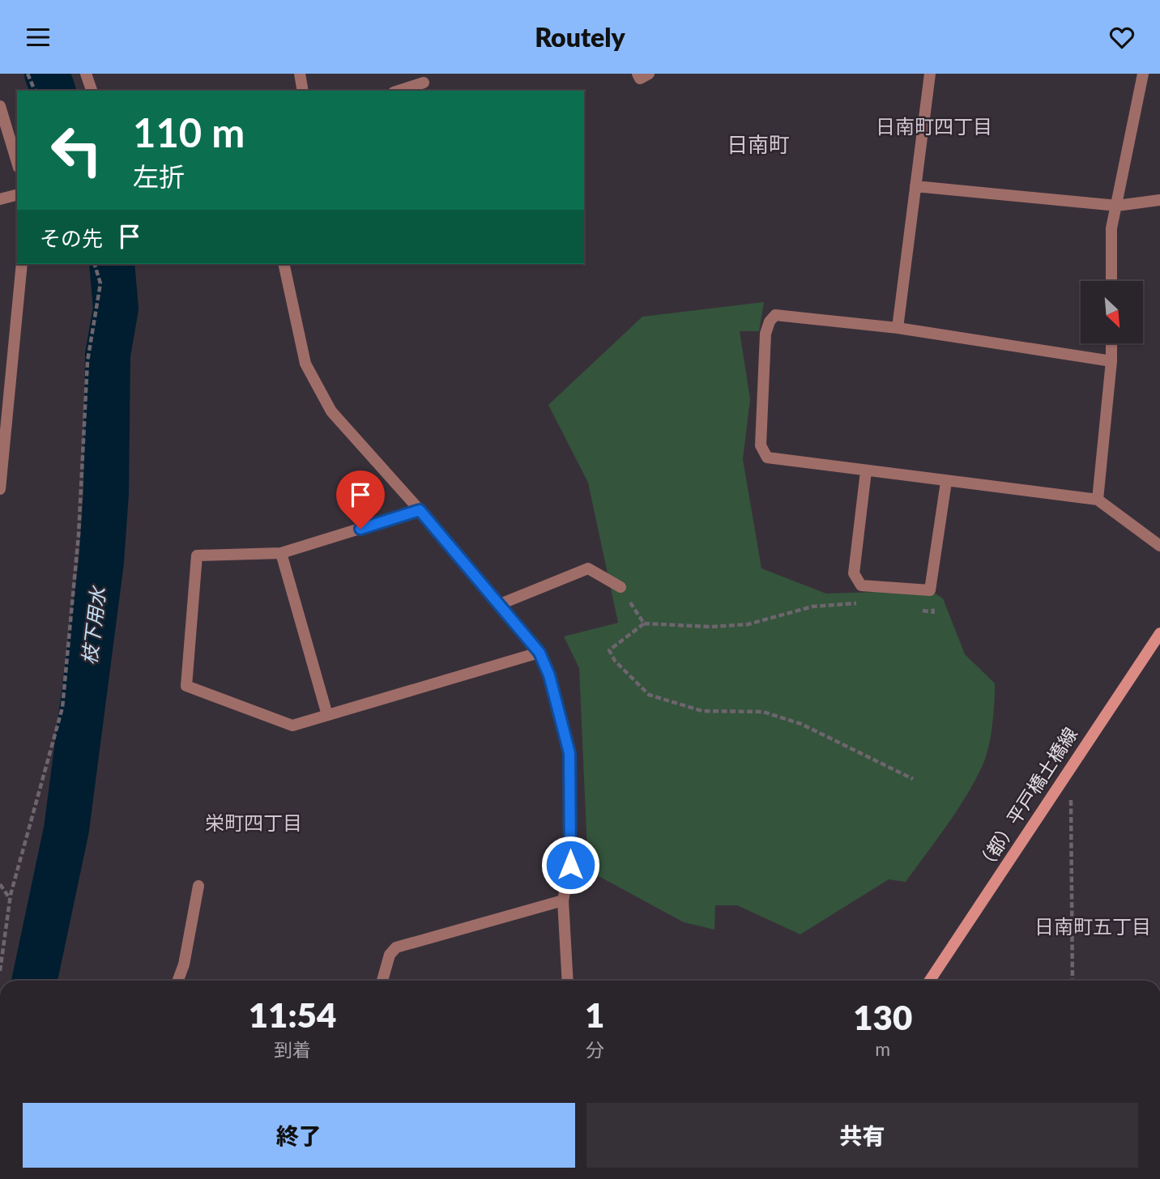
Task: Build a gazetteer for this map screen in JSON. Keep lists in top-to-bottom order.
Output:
{
  "streets": {
    "street": ["（都）平戸橋土橋線"]
  },
  "districts": [
    "日南町四丁目",
    "日南町",
    "栄町四丁目",
    "日南町五丁目"
  ],
  "water": ["枝下用水"],
  "north": "bottom right",
  "page": {
    "header": "Routely",
    "turn": ["110 m", "左折"],
    "then": "その先",
    "eta": [
      "11:54",
      "到着",
      "1",
      "分",
      "130",
      "m"
    ],
    "buttons": ["終了", "共有"]
  }
}
